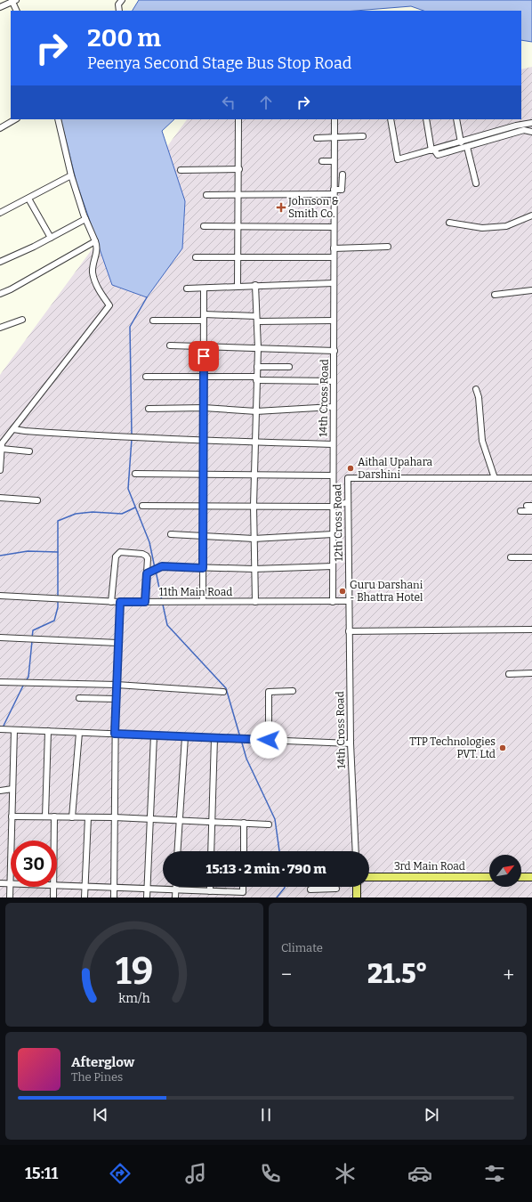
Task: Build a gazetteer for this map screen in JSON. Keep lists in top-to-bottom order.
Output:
{
  "streets": {
    "main road": ["3rd Main Road"],
    "street": ["14th Cross Road", "12th Cross Road", "11th Main Road"]
  },
  "crossings": [
    ["14th Cross Road", "12th Cross Road"],
    ["14th Cross Road", "11th Main Road"],
    ["12th Cross Road", "11th Main Road"]
  ],
  "places": {
    "health": ["Johnson & Smith Co."],
    "other": ["Aithal Upahara Darshini", "Guru Darshani - Bhattra Hotel", "TTP Technologies PVT. Ltd"]
  },
  "north": "top right",
  "page": {
    "turn": ["200 m", "Peenya Second Stage Bus Stop Road"],
    "limit": "30",
    "trip": "15:13 · 2 min · 790 m",
    "tile": "Climate",
    "heat": ["−", "21.5°", "+"],
    "song": ["Afterglow", "The Pines"],
    "tabs": "15:11",
    "gauge": ["19", "km/h"]
  }
}
